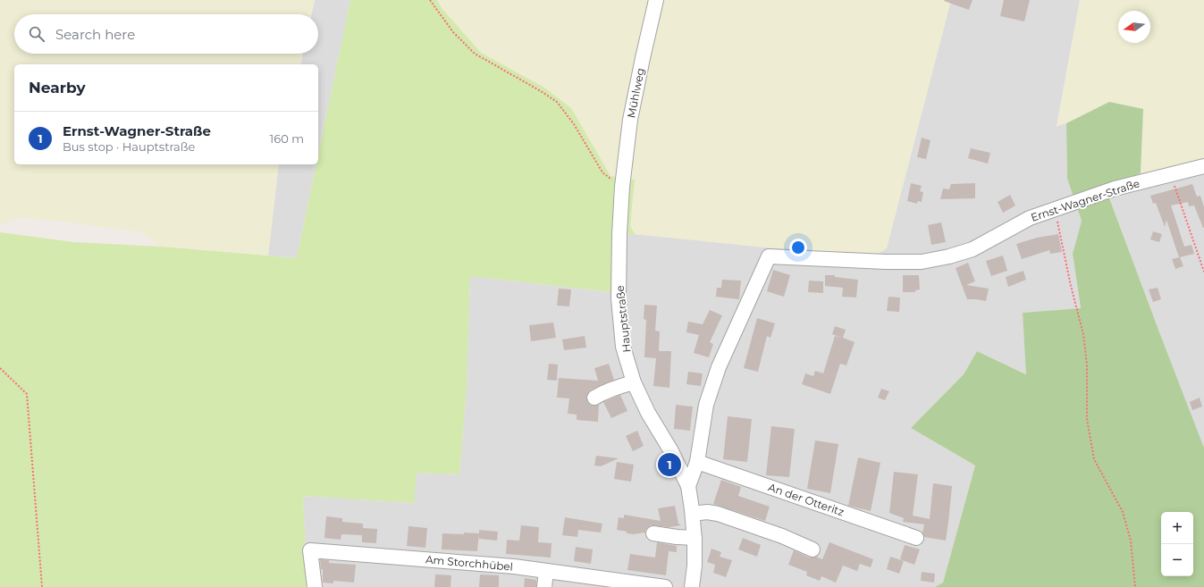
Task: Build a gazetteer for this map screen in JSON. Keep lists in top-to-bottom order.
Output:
{
  "streets": {
    "street": [
      "Mühlweg",
      "Ernst-Wagner-Straße",
      "Hauptstraße",
      "An der Otteritz",
      "Am Storchhübel"
    ]
  },
  "crossings": [
    ["Mühlweg", "Hauptstraße"],
    ["Ernst-Wagner-Straße", "Hauptstraße"],
    ["Ernst-Wagner-Straße", "An der Otteritz"]
  ],
  "north": "left",
  "page": {
    "search": "Search here",
    "heading": "Nearby",
    "list": [
      {
        "mark": "1",
        "name": "Ernst-Wagner-Straße",
        "note": "Bus stop · Hauptstraße",
        "value": "160 m"
      }
    ],
    "pins": "1",
    "map_buttons": ["+", "−"]
  }
}
